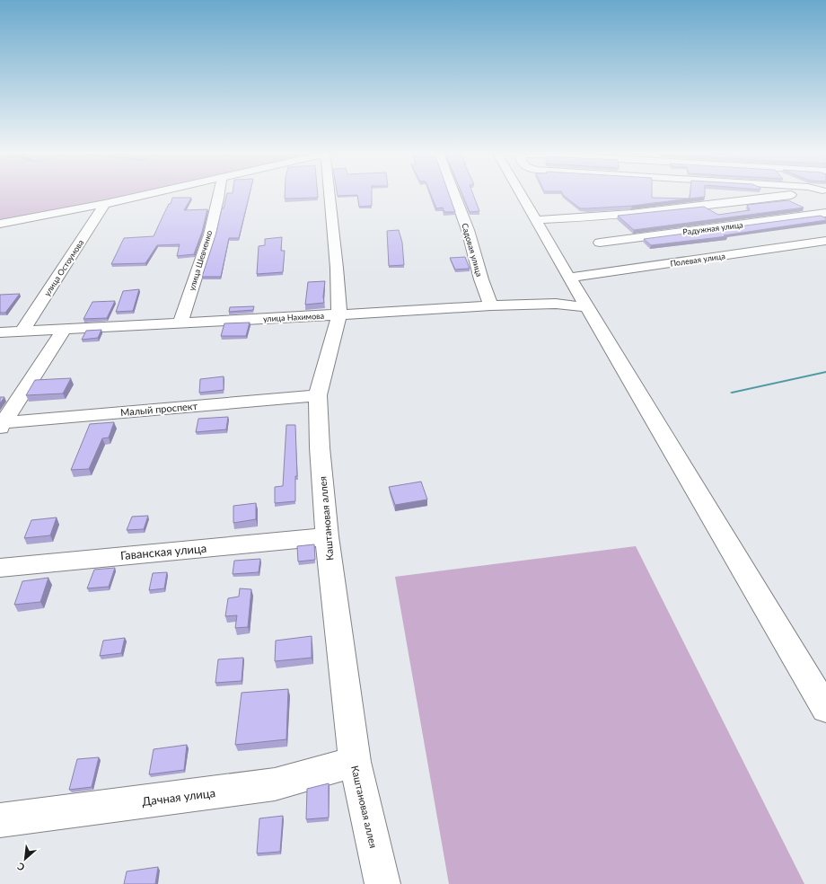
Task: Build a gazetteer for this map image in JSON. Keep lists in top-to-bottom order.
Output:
{
  "streets": {
    "street": [
      "Радужная улица",
      "Садовая улица",
      "Полевая улица",
      "улица Шевченко",
      "улица Остоумова",
      "улица Нахимова",
      "Малый проспект",
      "Каштановая аллея",
      "Гаванская улица",
      "Дачная улица"
    ]
  },
  "crossings": [
    ["Садовая улица", "улица Нахимова"],
    ["улица Шевченко", "улица Нахимова"],
    ["улица Остоумова", "улица Нахимова"],
    ["улица Нахимова", "Каштановая аллея"],
    ["Малый проспект", "Каштановая аллея"],
    ["Каштановая аллея", "Гаванская улица"],
    ["Каштановая аллея", "Дачная улица"]
  ],
  "north": "bottom left"
}
